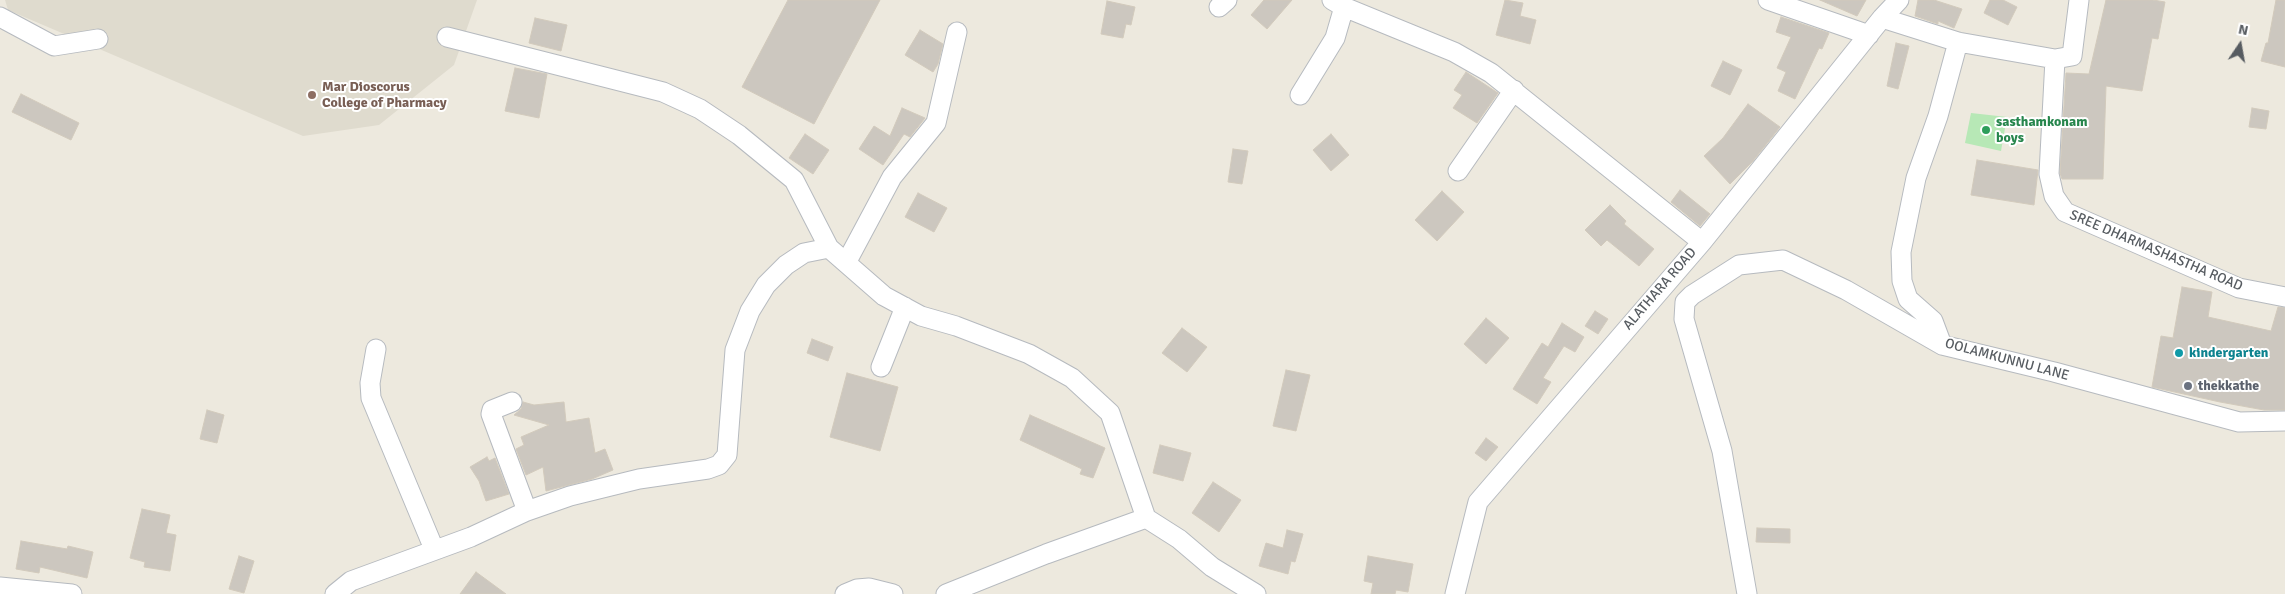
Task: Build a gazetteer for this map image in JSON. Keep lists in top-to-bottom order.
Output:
{
  "streets": {
    "street": ["SREE DHARMASHASTHA ROAD", "ALATHARA ROAD", "OOLAMKUNNU LANE"]
  },
  "places": [
    "Mar Dioscorus College of Pharmacy",
    "sasthamkonam boys",
    "kindergarten",
    "thekkathe"
  ],
  "north": "top"
}
